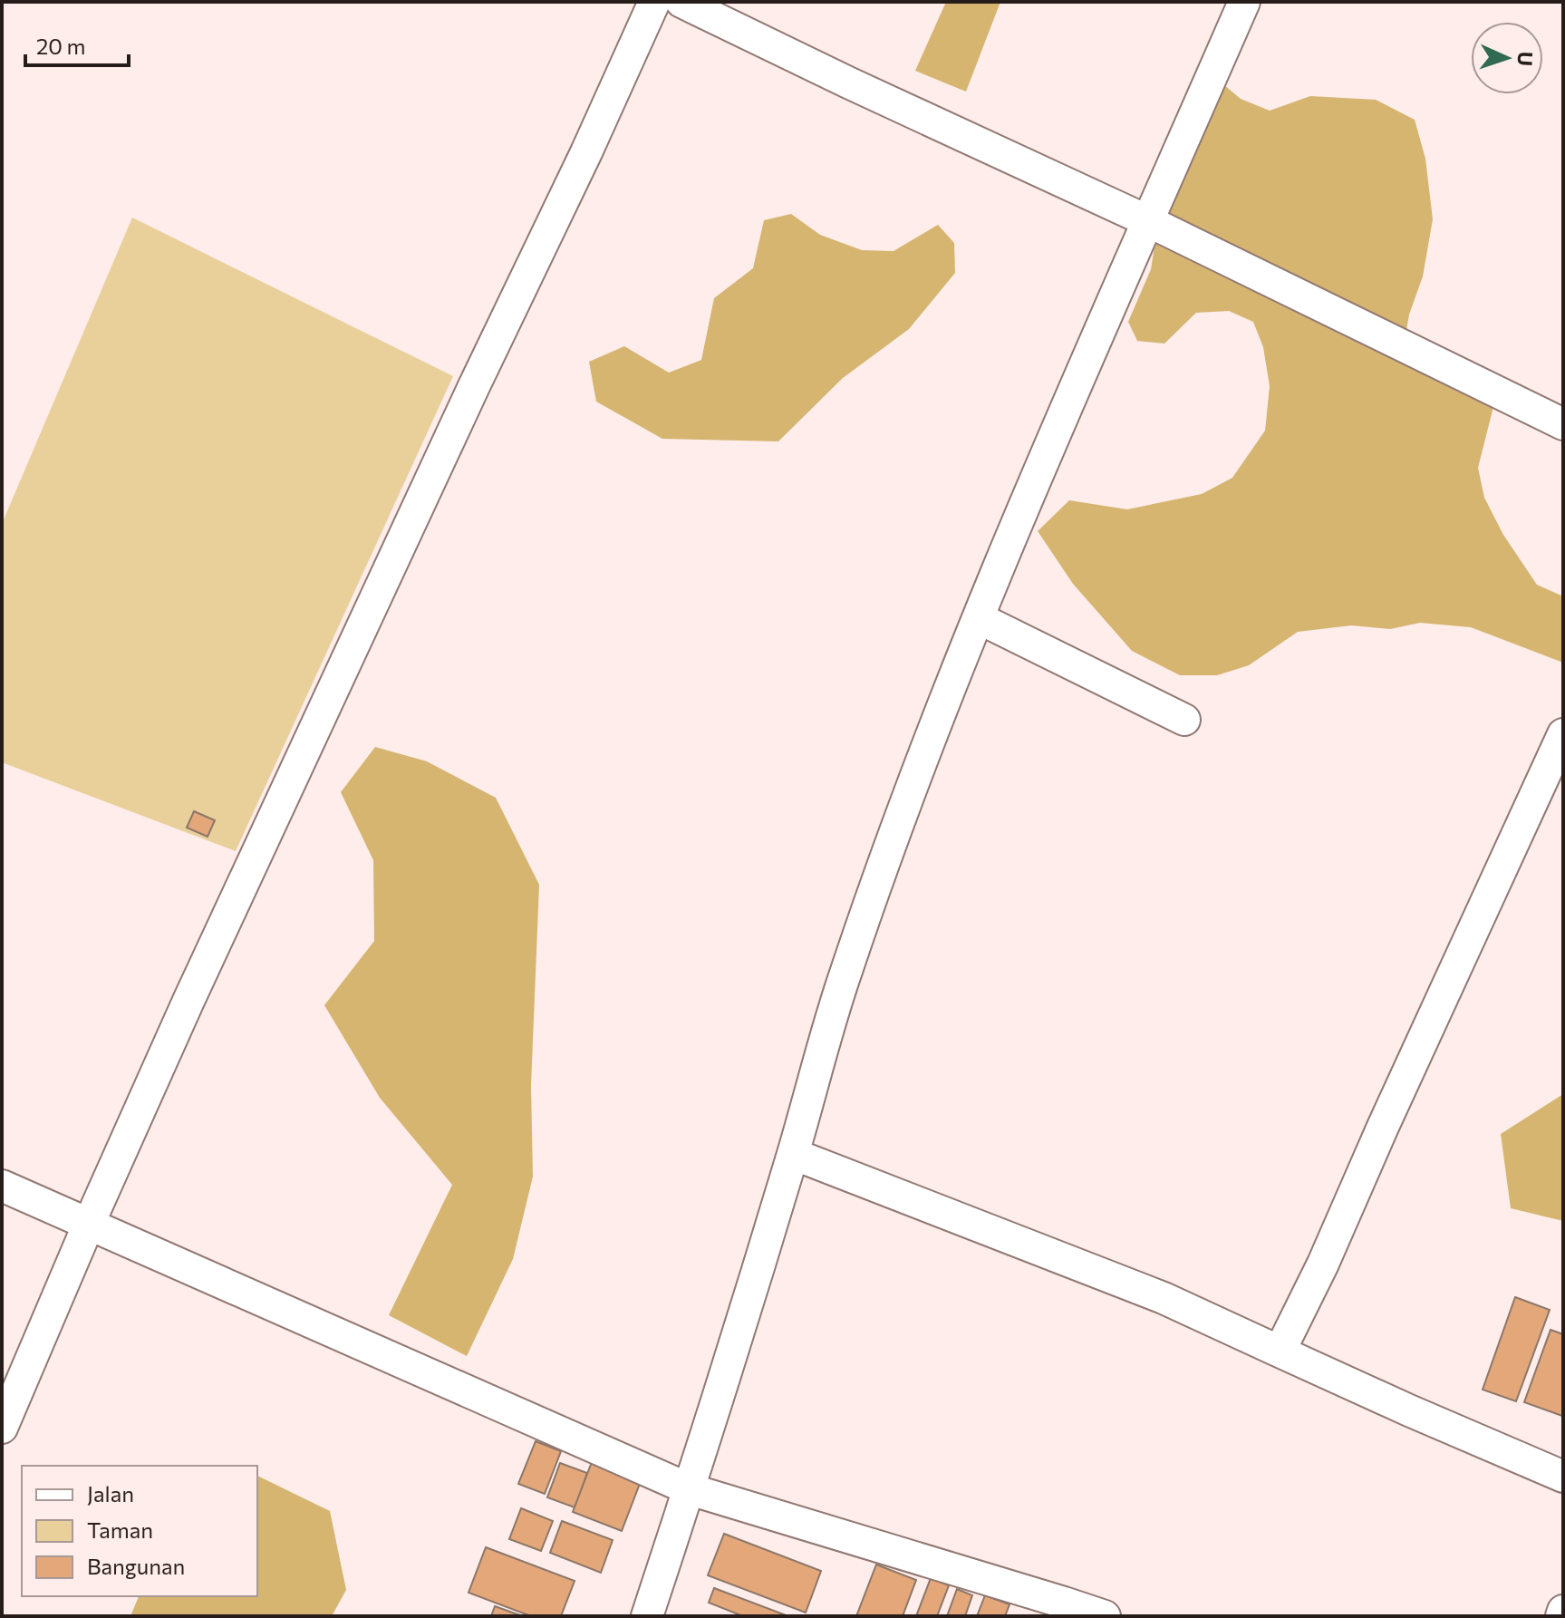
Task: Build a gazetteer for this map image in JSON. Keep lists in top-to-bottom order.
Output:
{
  "legend": ["Jalan", "Taman", "Bangunan"],
  "scale_bar": "20 m",
  "north": "right"
}
